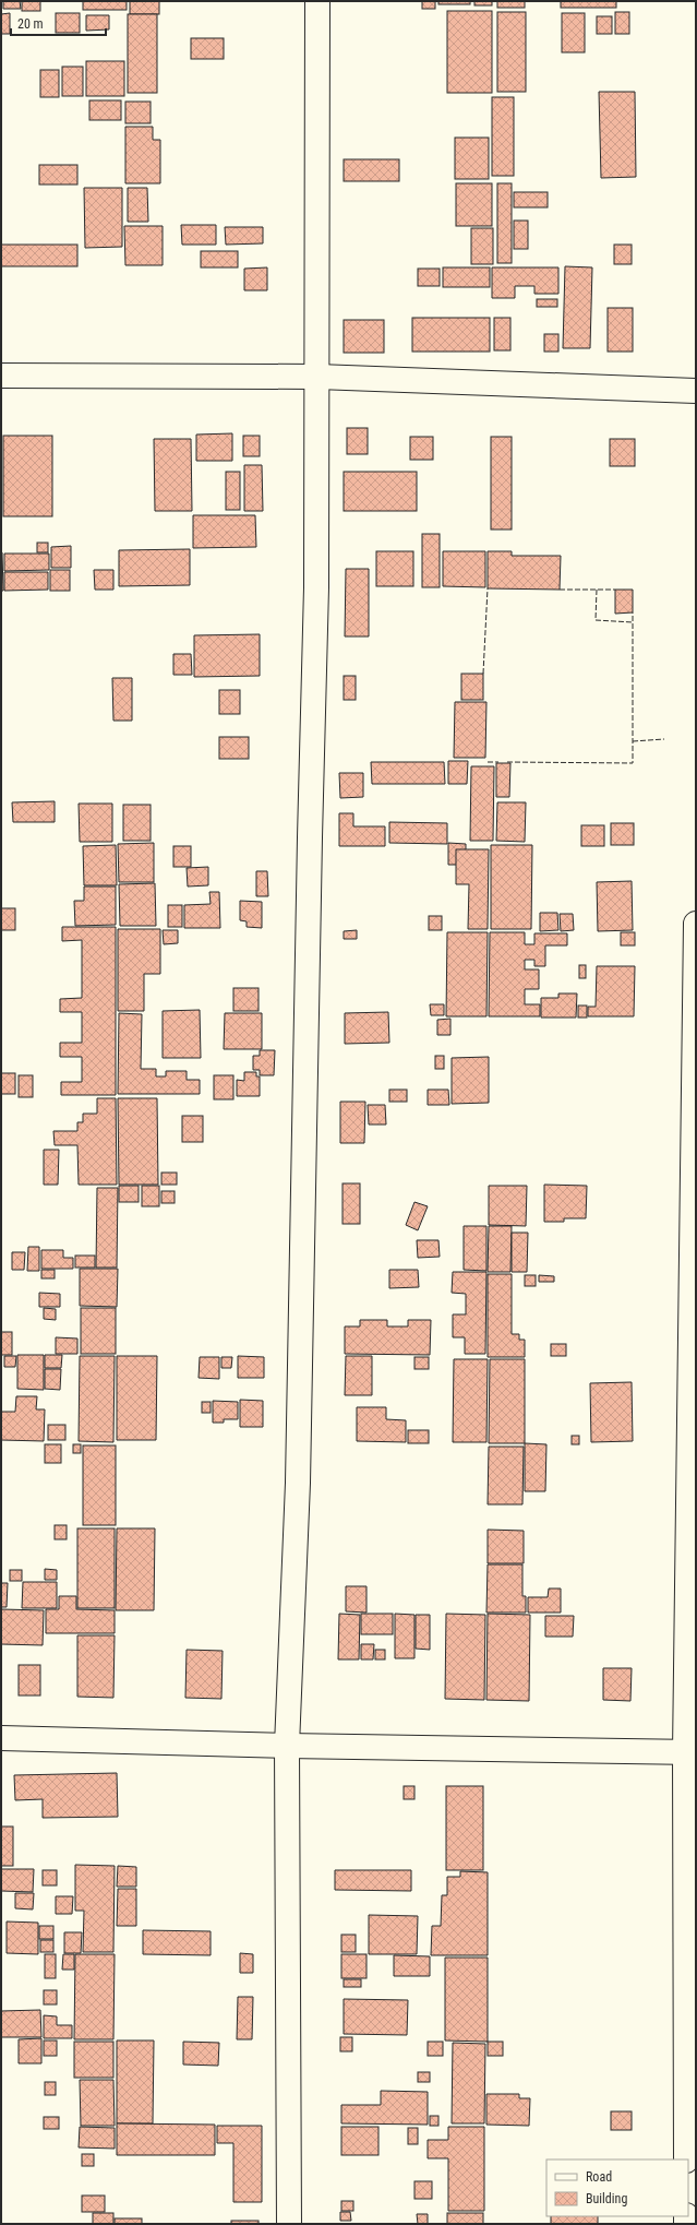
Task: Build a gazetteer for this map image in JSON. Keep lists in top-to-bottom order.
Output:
{
  "legend": ["Road", "Building"],
  "scale_bar": "20 m"
}
